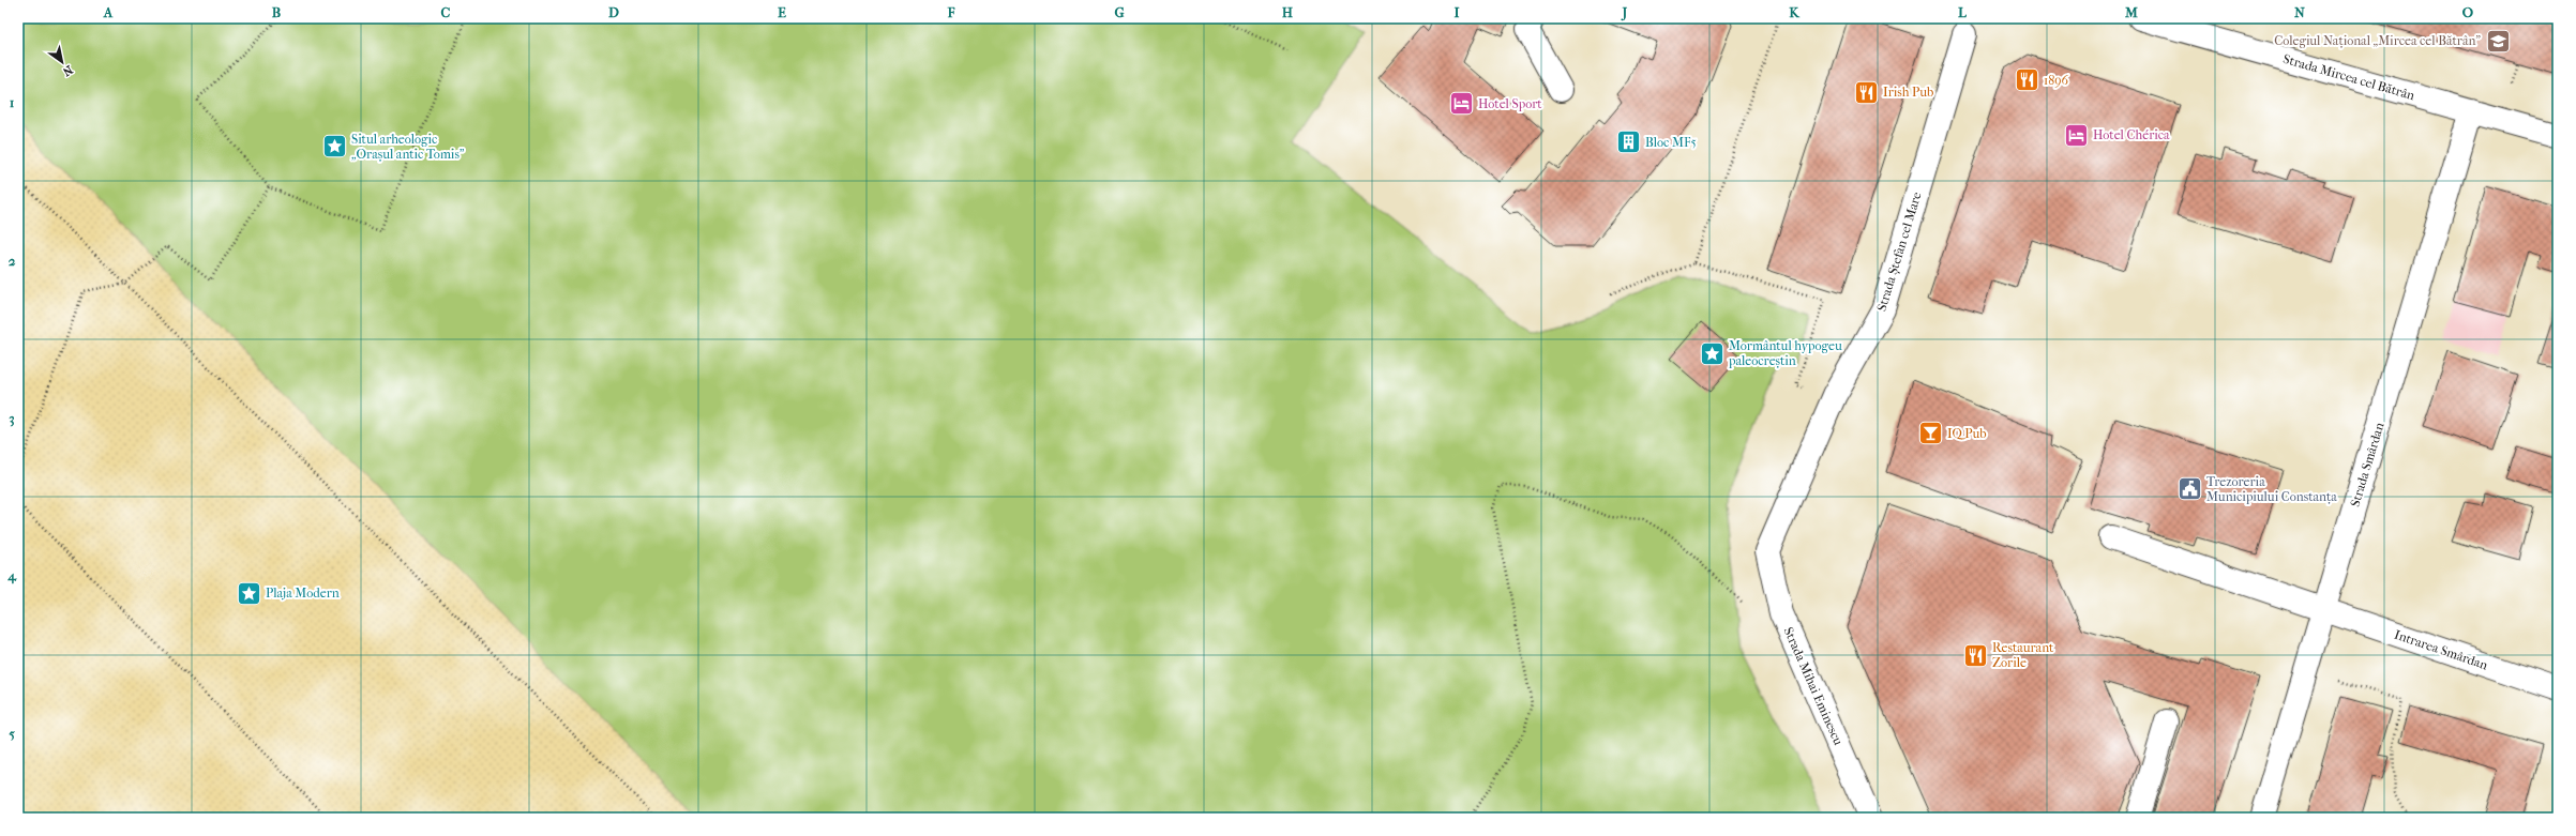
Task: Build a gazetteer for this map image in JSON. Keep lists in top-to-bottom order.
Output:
{
  "streets": {
    "street": [
      "Strada Mircea cel Bătrân",
      "Strada Ștefan cel Mare",
      "Strada Smârdan",
      "Intrarea Smârdan",
      "Strada Mihai Eminescu"
    ]
  },
  "crossings": [
    ["Strada Mircea cel Bătrân", "Strada Smârdan"],
    ["Strada Ștefan cel Mare", "Strada Mihai Eminescu"],
    ["Strada Smârdan", "Intrarea Smârdan"]
  ],
  "places": {
    "school or university": ["Colegiul Național „Mircea cel Bătrân”"],
    "restaurant": ["1896", "Irish Pub", "Restaurant Zorile"],
    "hotel": ["Hotel Sport", "Hotel Chérica"],
    "building": ["Bloc MF5"],
    "place": ["Situl arheologic „Orașul antic Tomis”", "Mormântul hypogeu paleocreștin", "Plaja Modern"],
    "bar": ["IQ Pub"],
    "public building": ["Trezoreria Municipiului Constanța"]
  },
  "north": "bottom right",
  "grid": {
    "columns": [
      "A",
      "B",
      "C",
      "D",
      "E",
      "F",
      "G",
      "H",
      "I",
      "J",
      "K",
      "L",
      "M",
      "N",
      "O"
    ],
    "rows": [
      "1",
      "2",
      "3",
      "4",
      "5"
    ]
  }
}
